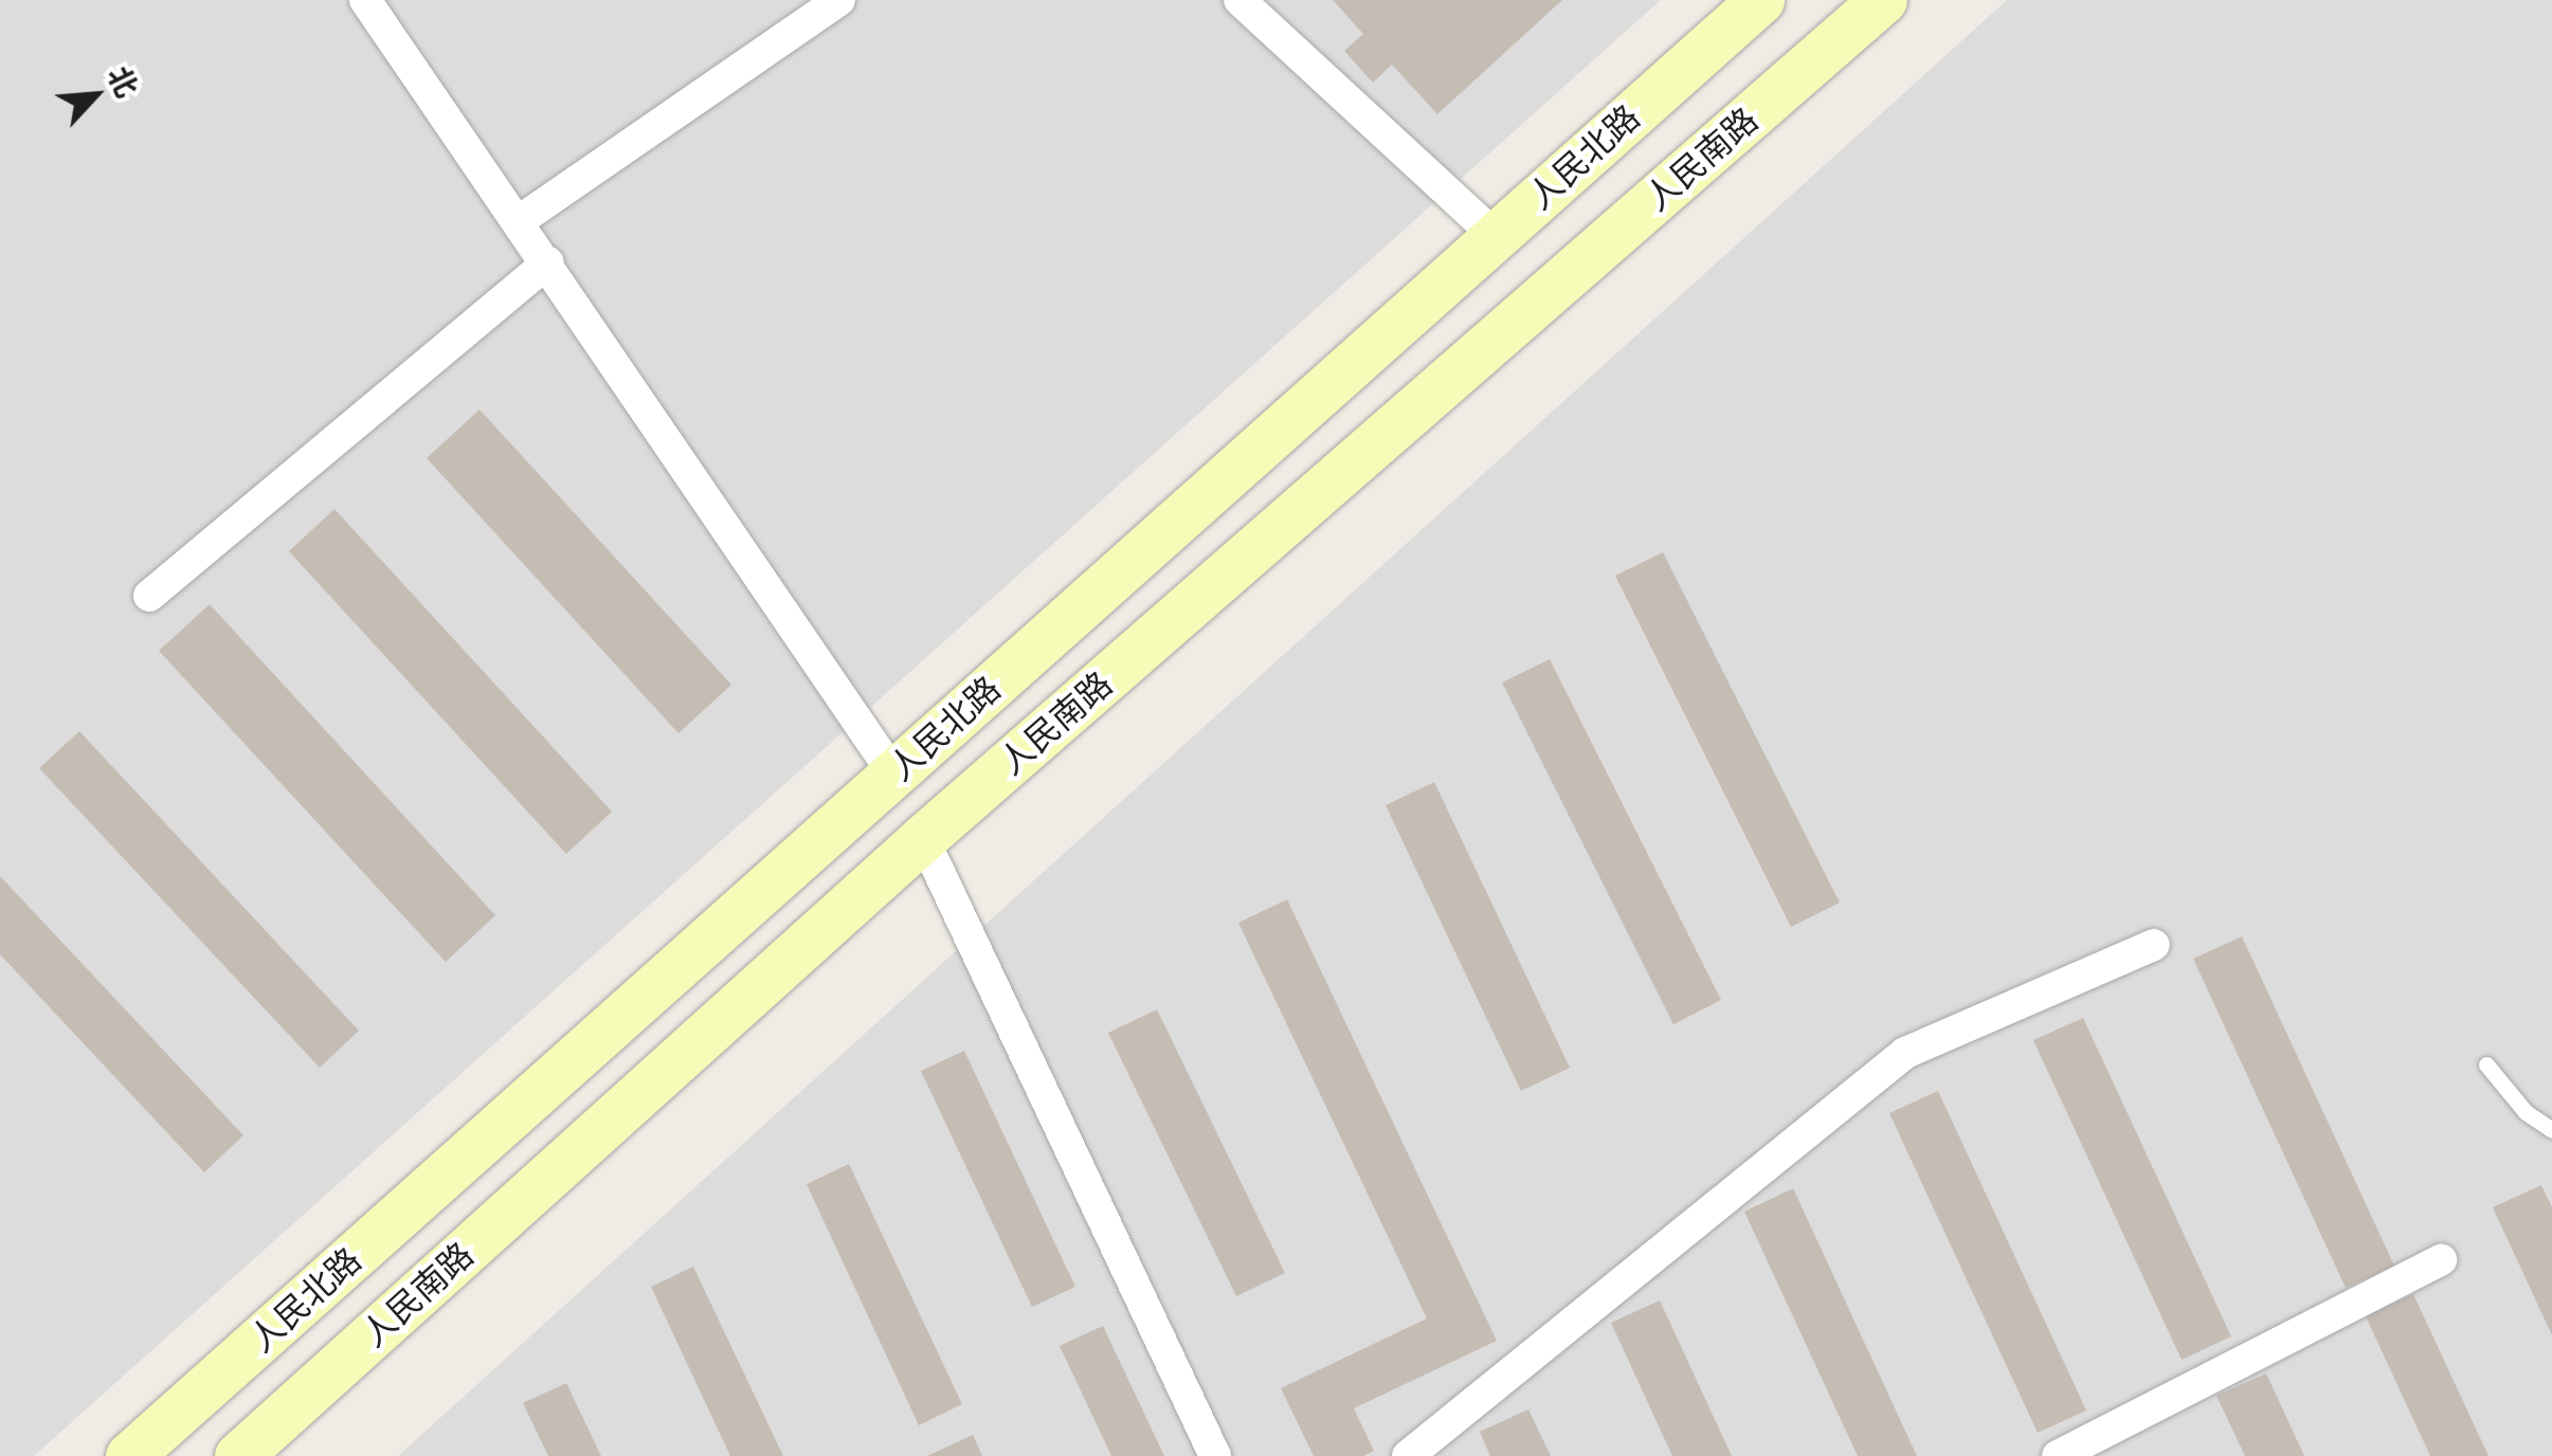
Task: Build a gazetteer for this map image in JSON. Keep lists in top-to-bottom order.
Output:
{
  "streets": {
    "main road": ["人民北路", "人民南路"]
  },
  "north": "top right"
}
